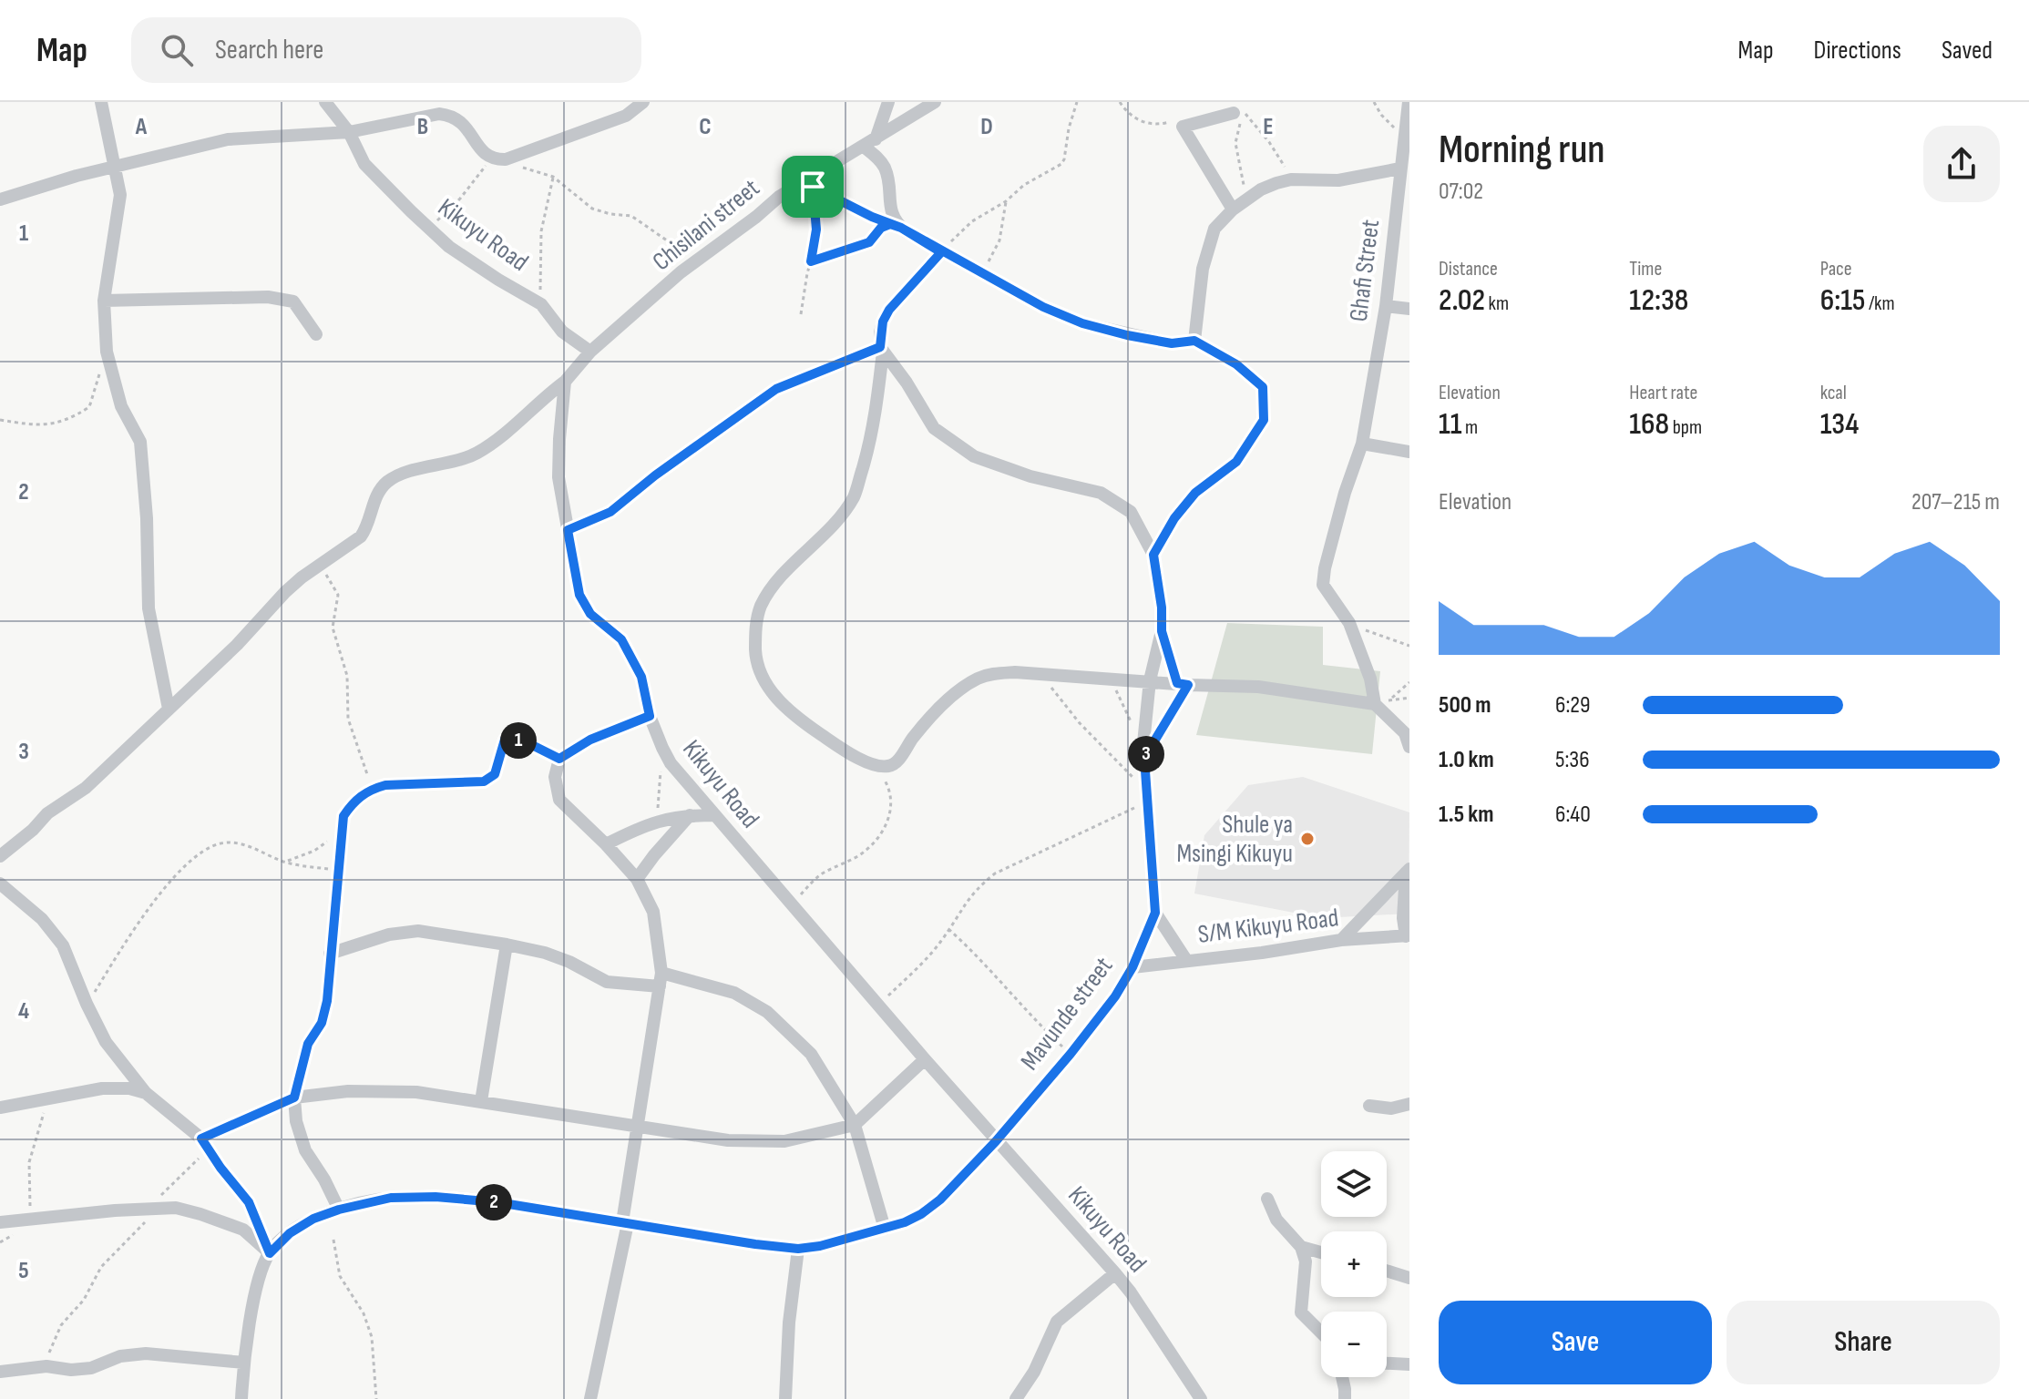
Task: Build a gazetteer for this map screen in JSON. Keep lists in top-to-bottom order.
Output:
{
  "streets": {
    "street": [
      "Chisilani street",
      "Kikuyu Road",
      "Ghafi Street",
      "S/M Kikuyu Road",
      "Mavunde street"
    ]
  },
  "crossings": [
    ["Chisilani street", "Kikuyu Road"],
    ["Kikuyu Road", "Mavunde street"],
    ["S/M Kikuyu Road", "Mavunde street"]
  ],
  "places": ["Shule ya Msingi Kikuyu"],
  "page": {
    "header": "Map",
    "search": "Search here",
    "nav": ["Map", "Directions", "Saved"],
    "heading": ["Morning run", "07:02"],
    "stats": [
      ["Distance", "2.02 km"],
      ["Time", "12:38"],
      ["Pace", "6:15 /km"],
      ["Elevation", "11 m"],
      ["Heart rate", "168 bpm"],
      ["kcal", "134"]
    ],
    "chart": ["Elevation", "207–215 m"],
    "list": [
      {
        "name": "500 m",
        "note": "6:29"
      },
      {
        "name": "1.0 km",
        "note": "5:36"
      },
      {
        "name": "1.5 km",
        "note": "6:40"
      }
    ],
    "pins": ["1", "3", "2"],
    "map_buttons": ["+", "−"],
    "buttons": ["Save", "Share"]
  },
  "grid": {
    "columns": [
      "A",
      "B",
      "C",
      "D",
      "E"
    ],
    "rows": [
      "1",
      "2",
      "3",
      "4",
      "5"
    ]
  }
}
